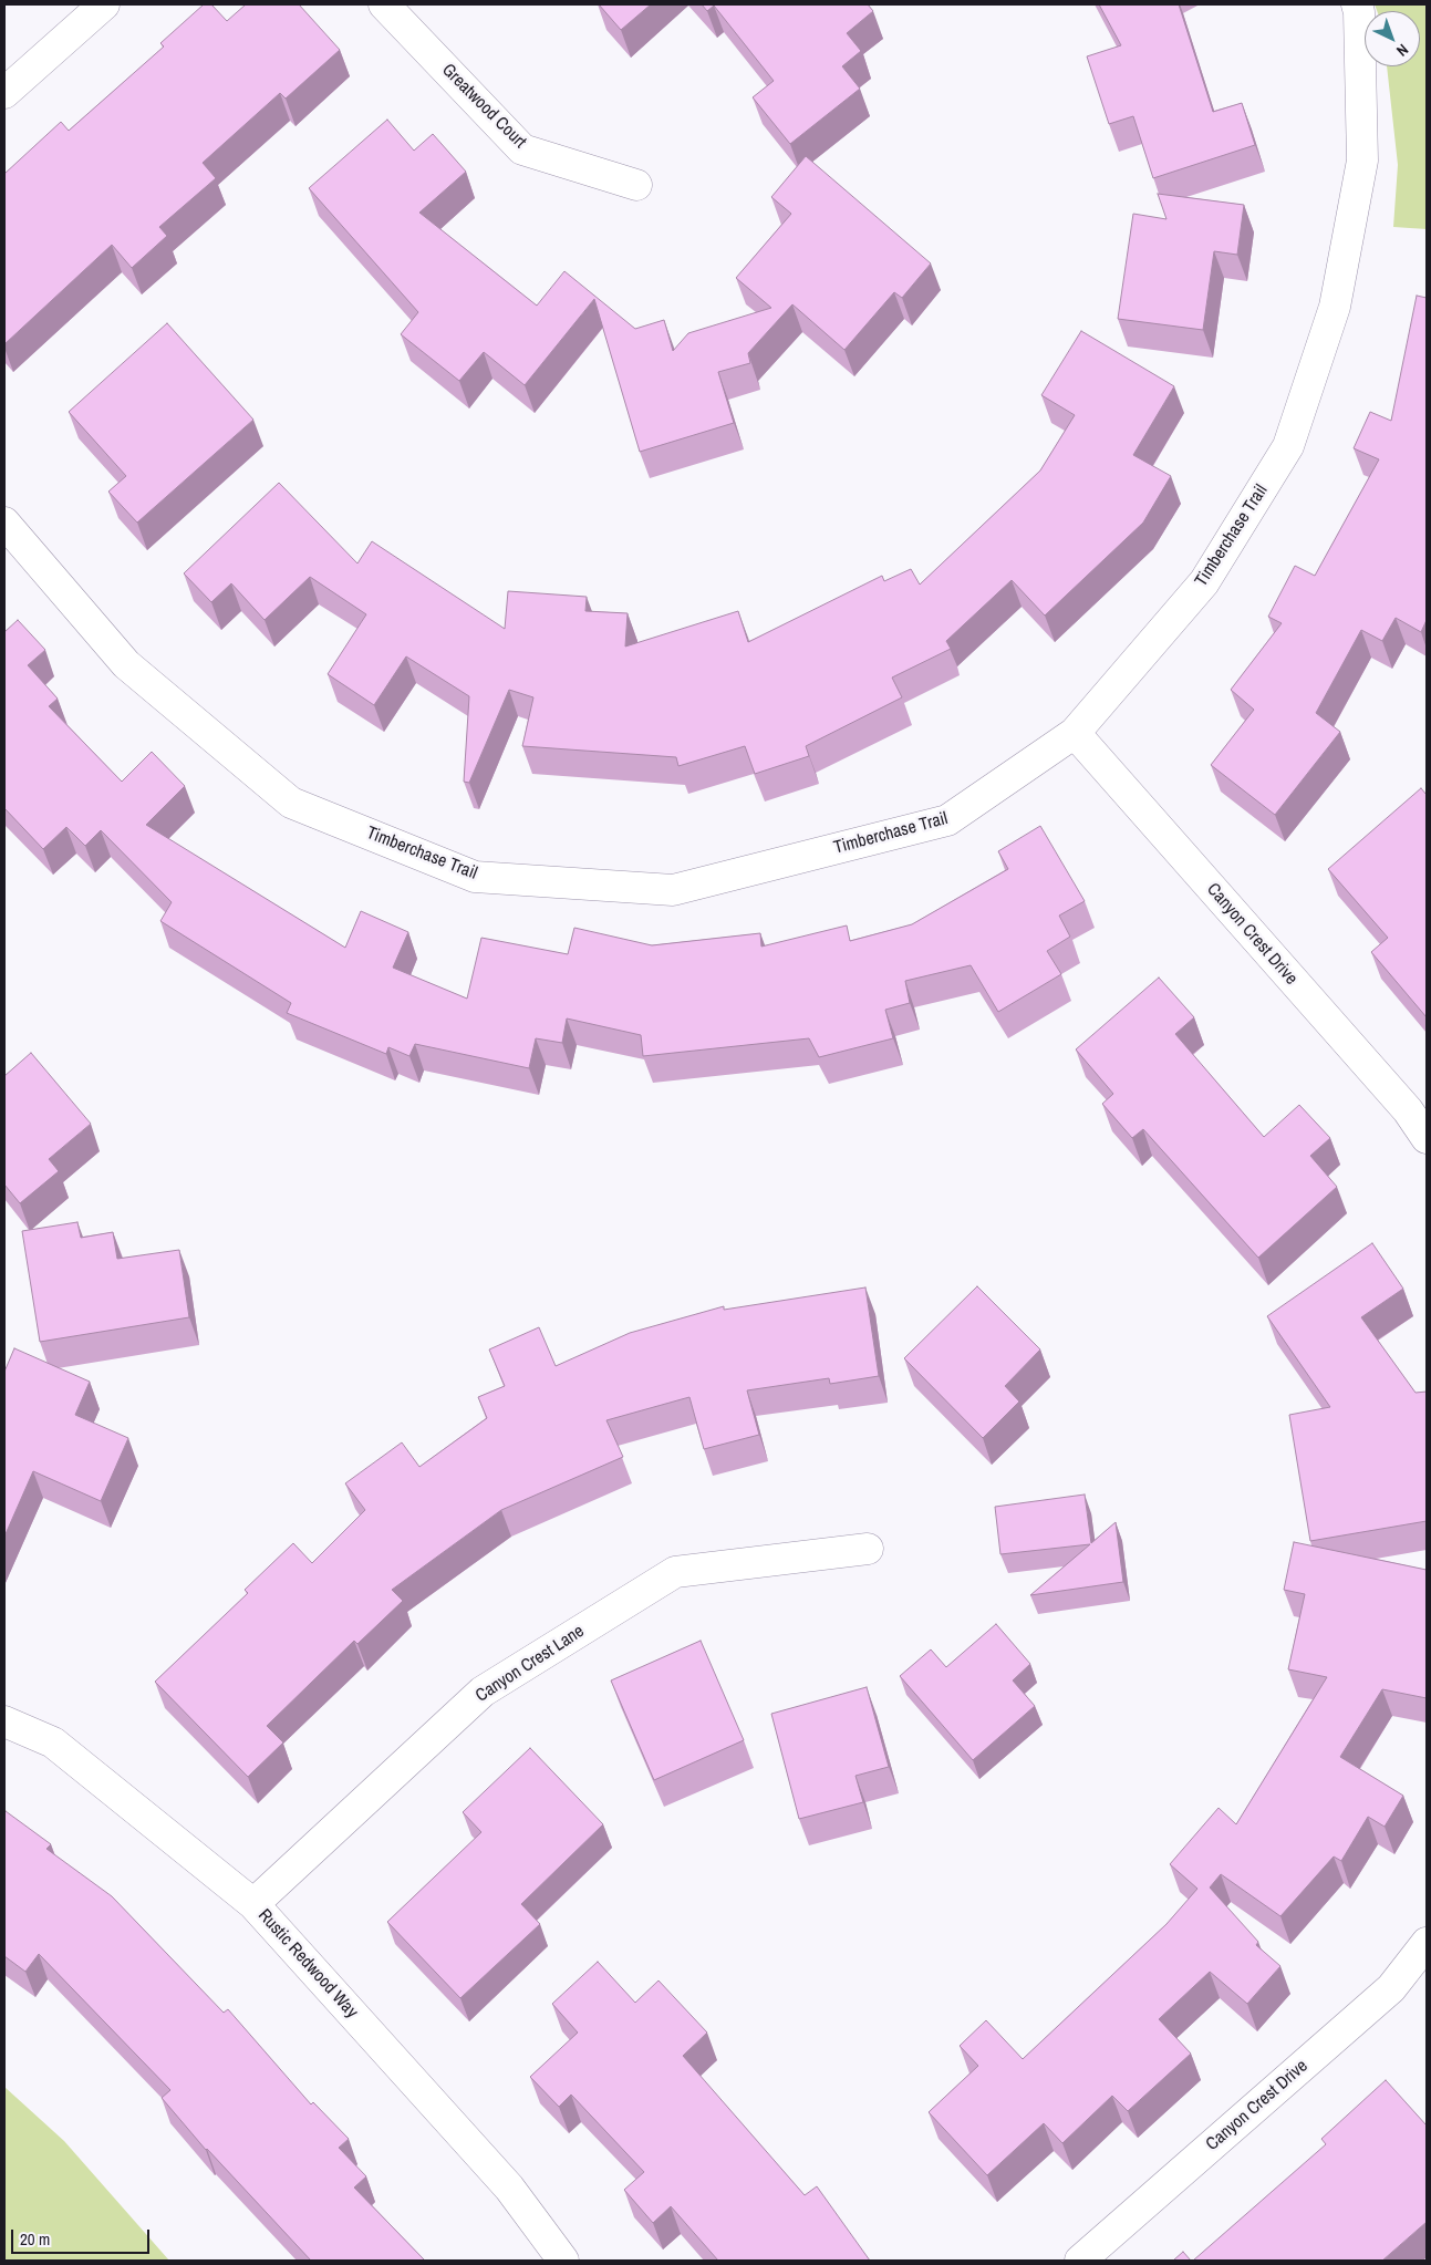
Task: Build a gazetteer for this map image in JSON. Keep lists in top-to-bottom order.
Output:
{
  "streets": {
    "street": [
      "Greatwood Court",
      "Timberchase Trail",
      "Canyon Crest Drive",
      "Canyon Crest Lane",
      "Rustic Redwood Way"
    ]
  },
  "crossings": [
    ["Timberchase Trail", "Canyon Crest Drive"],
    ["Canyon Crest Lane", "Rustic Redwood Way"]
  ],
  "scale_bar": "20 m",
  "north": "bottom right"
}
